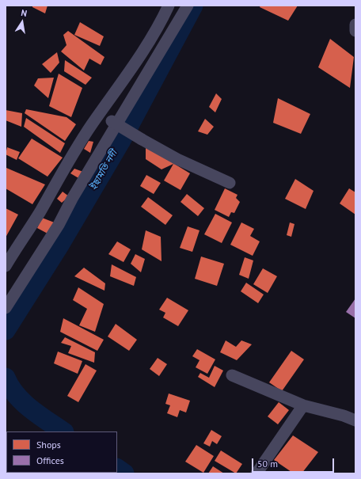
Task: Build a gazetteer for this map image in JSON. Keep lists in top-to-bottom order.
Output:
{
  "water": ["ইছামতি নদী"],
  "legend": ["Shops", "Offices"],
  "scale_bar": "50 m",
  "north": "top"
}
